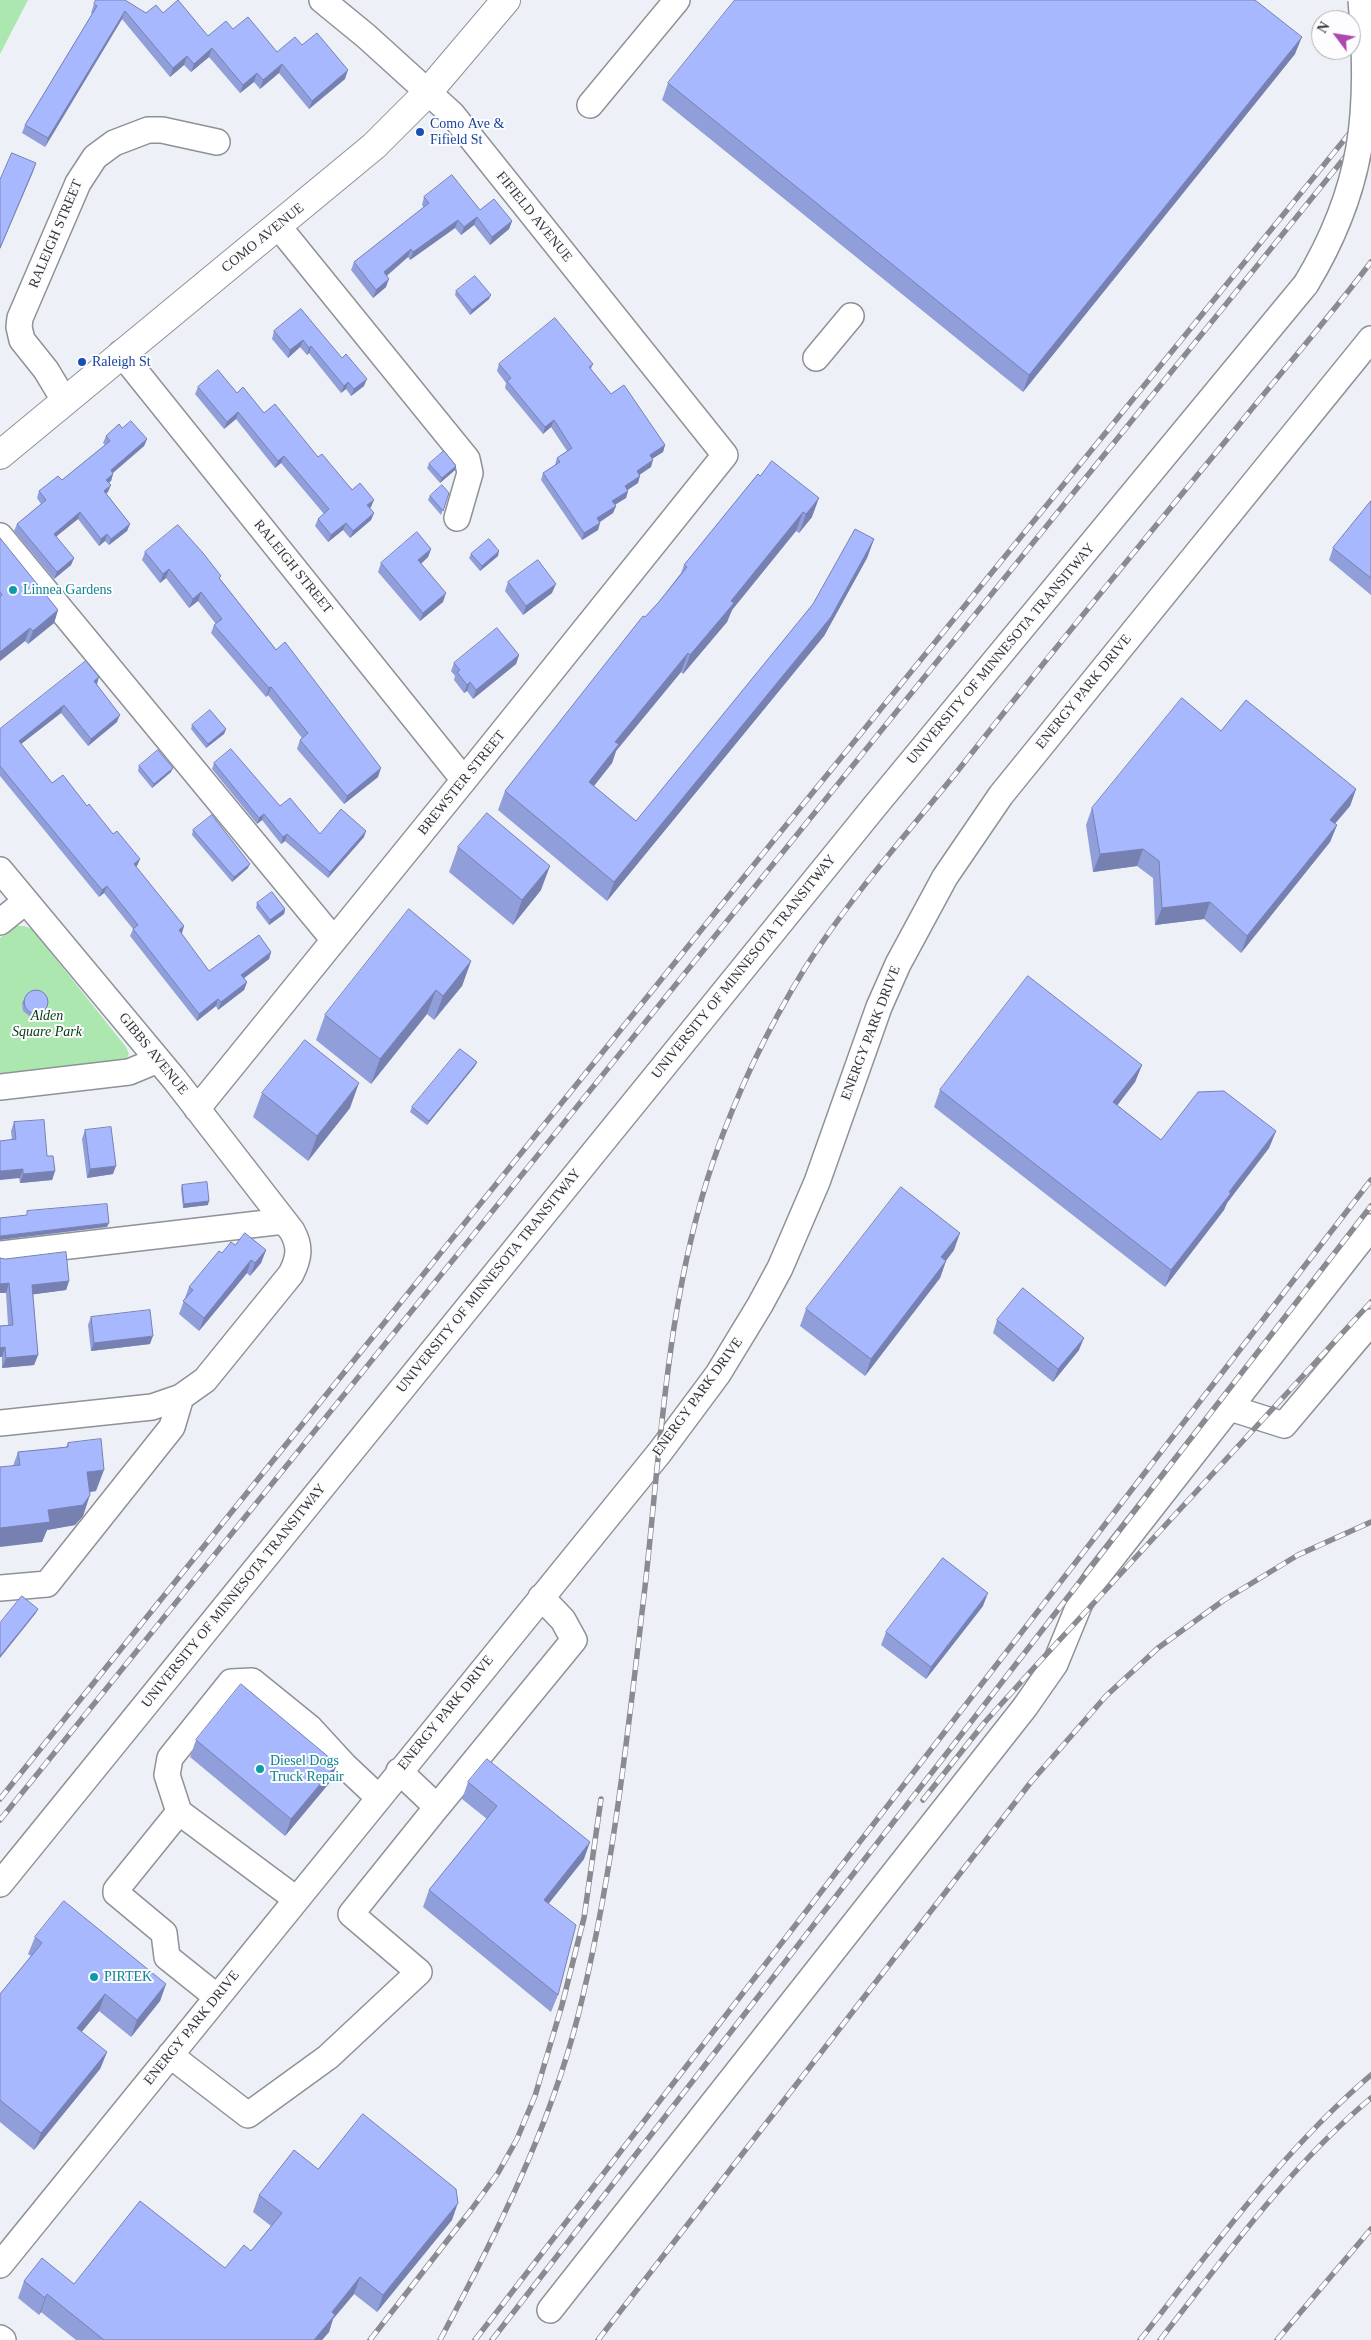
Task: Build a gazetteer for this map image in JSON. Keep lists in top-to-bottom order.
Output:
{
  "streets": {
    "main road": ["COMO AVENUE"],
    "street": [
      "FIFIELD AVENUE",
      "RALEIGH STREET",
      "UNIVERSITY OF MINNESOTA TRANSITWAY",
      "ENERGY PARK DRIVE",
      "BREWSTER STREET",
      "GIBBS AVENUE"
    ]
  },
  "crossings": [
    ["FIFIELD AVENUE", "COMO AVENUE"],
    ["FIFIELD AVENUE", "BREWSTER STREET"],
    ["RALEIGH STREET", "COMO AVENUE"],
    ["RALEIGH STREET", "BREWSTER STREET"],
    ["BREWSTER STREET", "GIBBS AVENUE"]
  ],
  "parks": ["Alden Square Park"],
  "places": [
    "Como Ave & Fifield St",
    "Raleigh St",
    "Linnea Gardens",
    "Diesel Dogs Truck Repair",
    "PIRTEK"
  ],
  "north": "top left"
}
